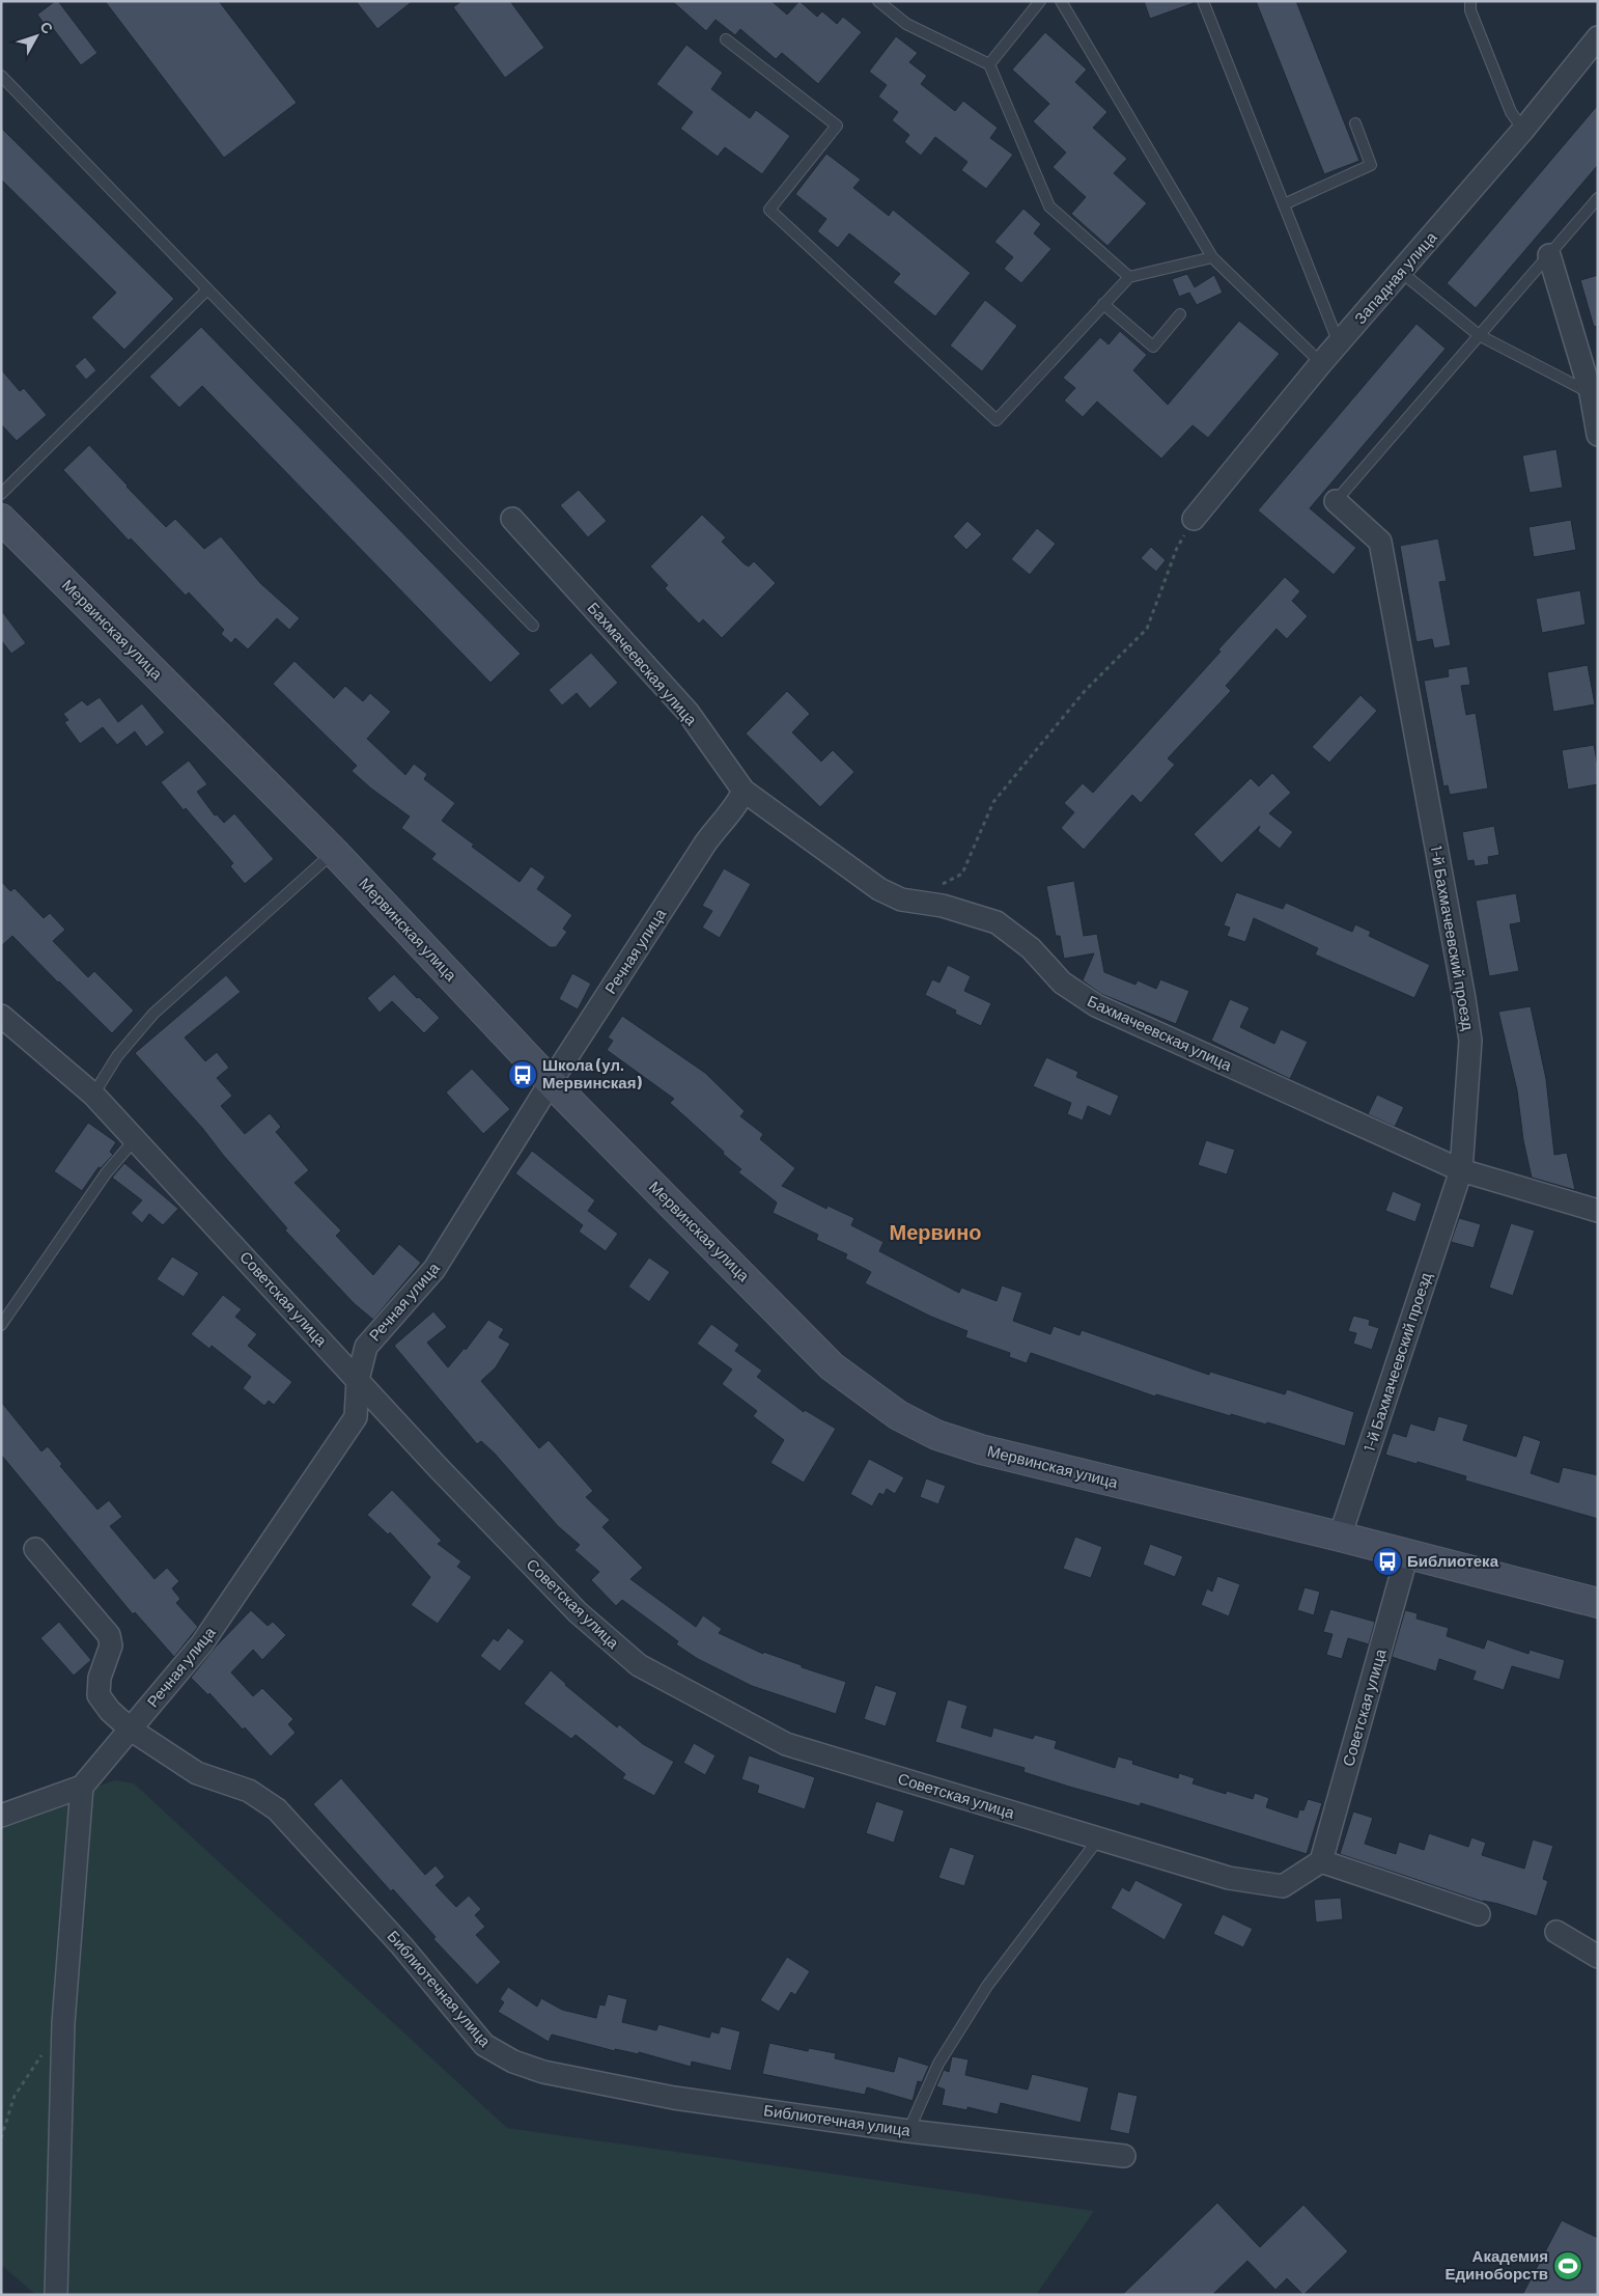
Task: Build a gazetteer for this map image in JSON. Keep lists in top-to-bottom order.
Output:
{
  "streets": {
    "street": [
      "Западная улица",
      "Мервинская улица",
      "Бахмачеевская улица",
      "1-й Бахмачеевский проезд",
      "Речная улица",
      "Советская улица",
      "Библиотечная улица"
    ]
  },
  "crossings": [
    ["Мервинская улица", "1-й Бахмачеевский проезд"],
    ["Мервинская улица", "Речная улица"],
    ["Мервинская улица", "Советская улица"],
    ["Бахмачеевская улица", "1-й Бахмачеевский проезд"],
    ["Бахмачеевская улица", "Речная улица"],
    ["Речная улица", "Советская улица"],
    ["Речная улица", "Библиотечная улица"]
  ],
  "districts": ["Мервино"],
  "places": {
    "bus stop": ["Школа (ул. Мервинская)", "Библиотека"],
    "sports": ["Академия Единоборств"]
  },
  "north": "top right"
}
